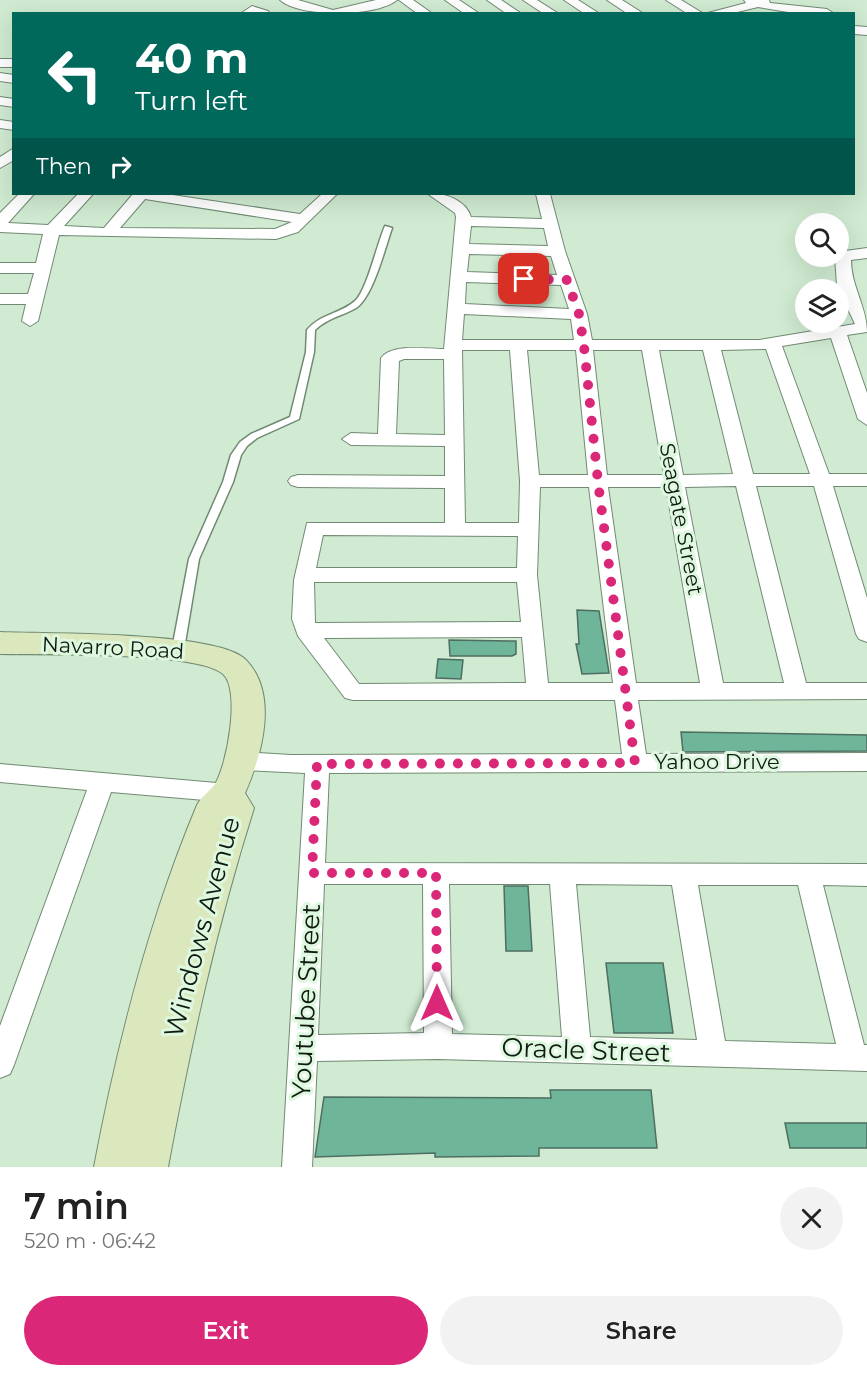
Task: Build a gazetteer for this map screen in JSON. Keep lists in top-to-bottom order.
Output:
{
  "streets": {
    "street": [
      "Seagate Street",
      "Navarro Road",
      "Yahoo Drive",
      "Windows Avenue",
      "Youtube Street",
      "Oracle Street"
    ]
  },
  "crossings": [
    ["Navarro Road", "Yahoo Drive"],
    ["Navarro Road", "Windows Avenue"],
    ["Yahoo Drive", "Windows Avenue"],
    ["Yahoo Drive", "Youtube Street"],
    ["Youtube Street", "Oracle Street"]
  ],
  "page": {
    "turn": ["40 m", "Turn left"],
    "then": "Then",
    "heading": ["7 min", "520 m · 06:42"],
    "buttons": ["Exit", "Share"]
  }
}
